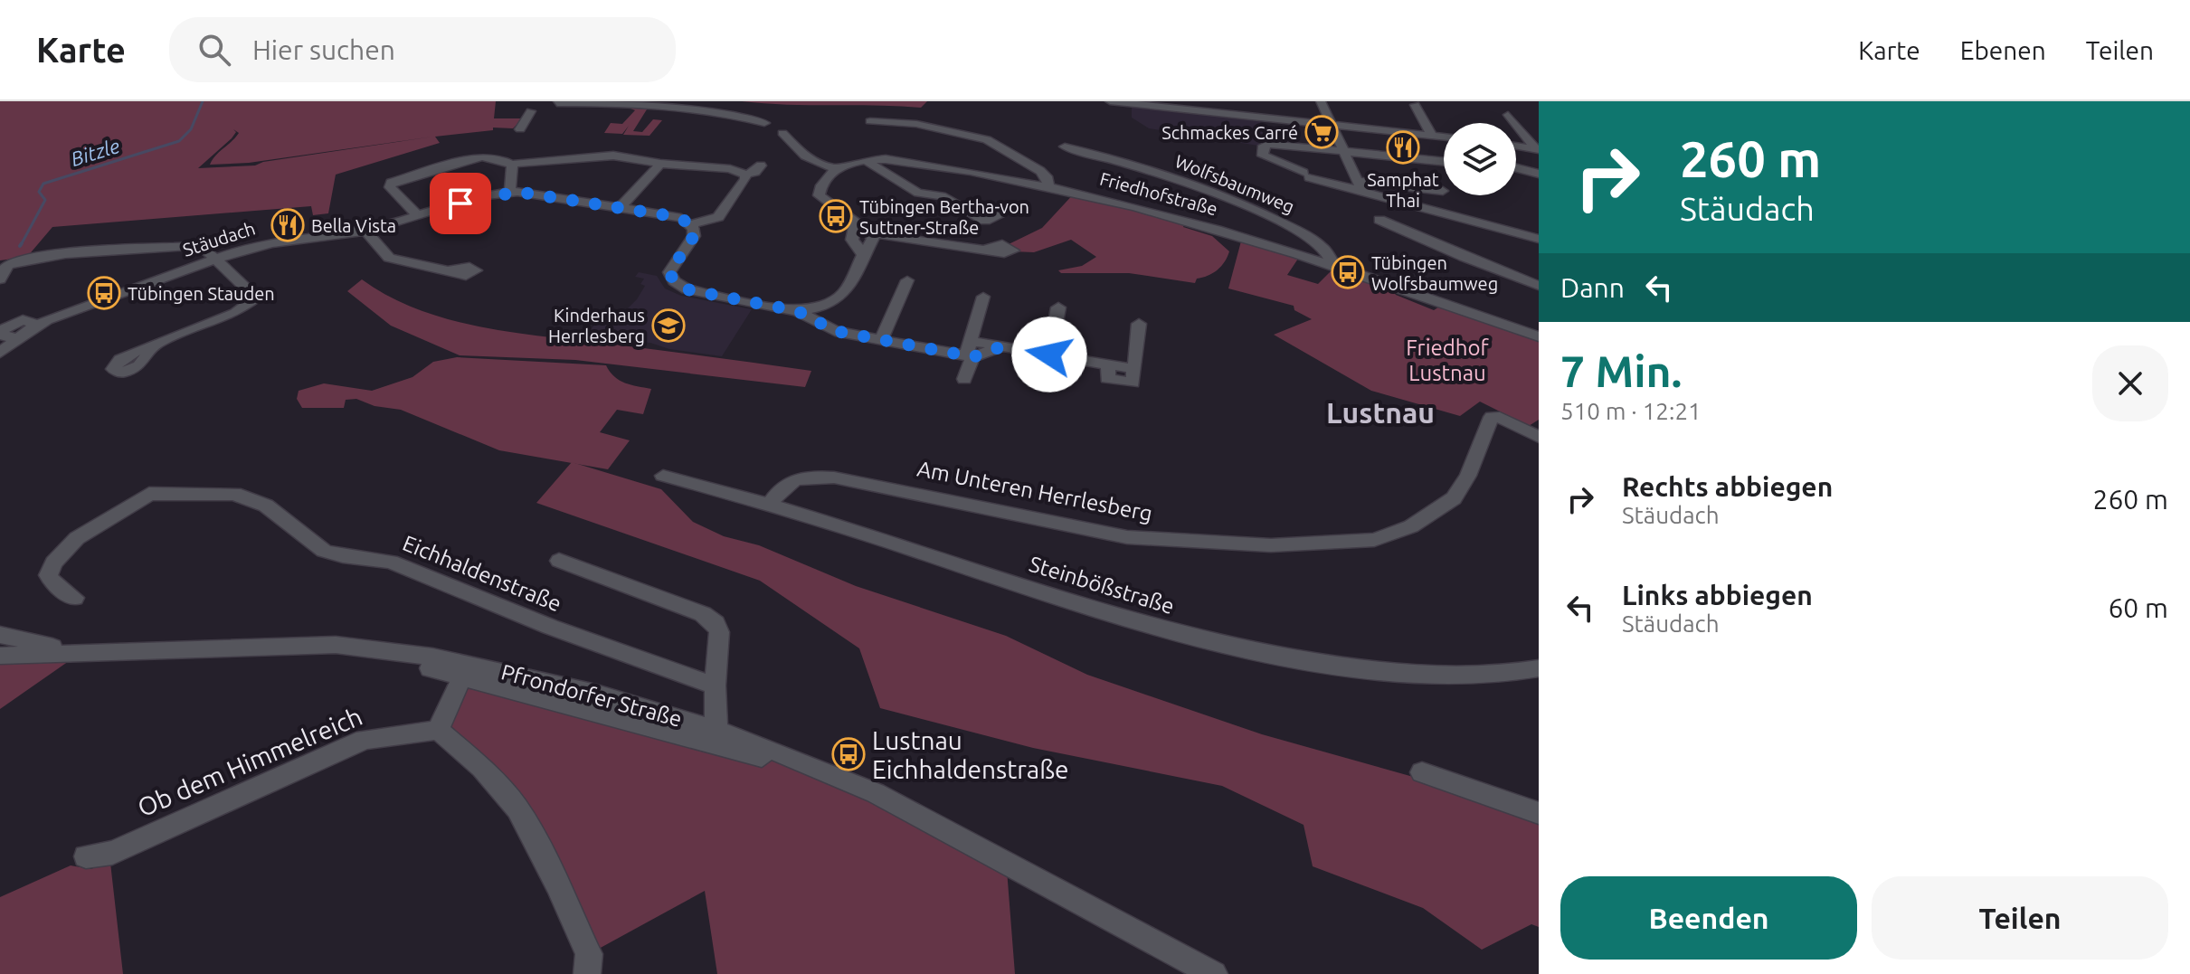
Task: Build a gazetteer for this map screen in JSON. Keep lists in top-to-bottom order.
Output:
{
  "streets": {
    "street": [
      "Wolfsbaumweg",
      "Friedhofstraße",
      "Stäudach",
      "Am Unteren Herrlesberg",
      "Eichhaldenstraße",
      "Steinbößstraße",
      "Pfrondorfer Straße",
      "Ob dem Himmelreich"
    ]
  },
  "crossings": [
    ["Wolfsbaumweg", "Friedhofstraße"],
    ["Am Unteren Herrlesberg", "Steinbößstraße"],
    ["Eichhaldenstraße", "Pfrondorfer Straße"]
  ],
  "districts": ["Lustnau"],
  "water": ["Bitzle"],
  "parks": ["Friedhof Lustnau"],
  "places": {
    "supermarket": ["Schmackes Carré"],
    "restaurant": ["Samphat Thai", "Bella Vista"],
    "bus stop": [
      "Tübingen Bertha-von Suttner-Straße",
      "Tübingen Wolfsbaumweg",
      "Tübingen Stauden",
      "Lustnau Eichhaldenstraße"
    ],
    "school or university": ["Kinderhaus Herrlesberg"]
  },
  "page": {
    "header": "Karte",
    "search": "Hier suchen",
    "nav": ["Karte", "Ebenen", "Teilen"],
    "turn": ["260 m", "Stäudach"],
    "then": "Dann",
    "heading": ["7 Min.", "510 m · 12:21"],
    "list": [
      {
        "name": "Rechts abbiegen",
        "note": "Stäudach",
        "value": "260 m"
      },
      {
        "name": "Links abbiegen",
        "note": "Stäudach",
        "value": "60 m"
      }
    ],
    "buttons": ["Beenden", "Teilen"]
  }
}
